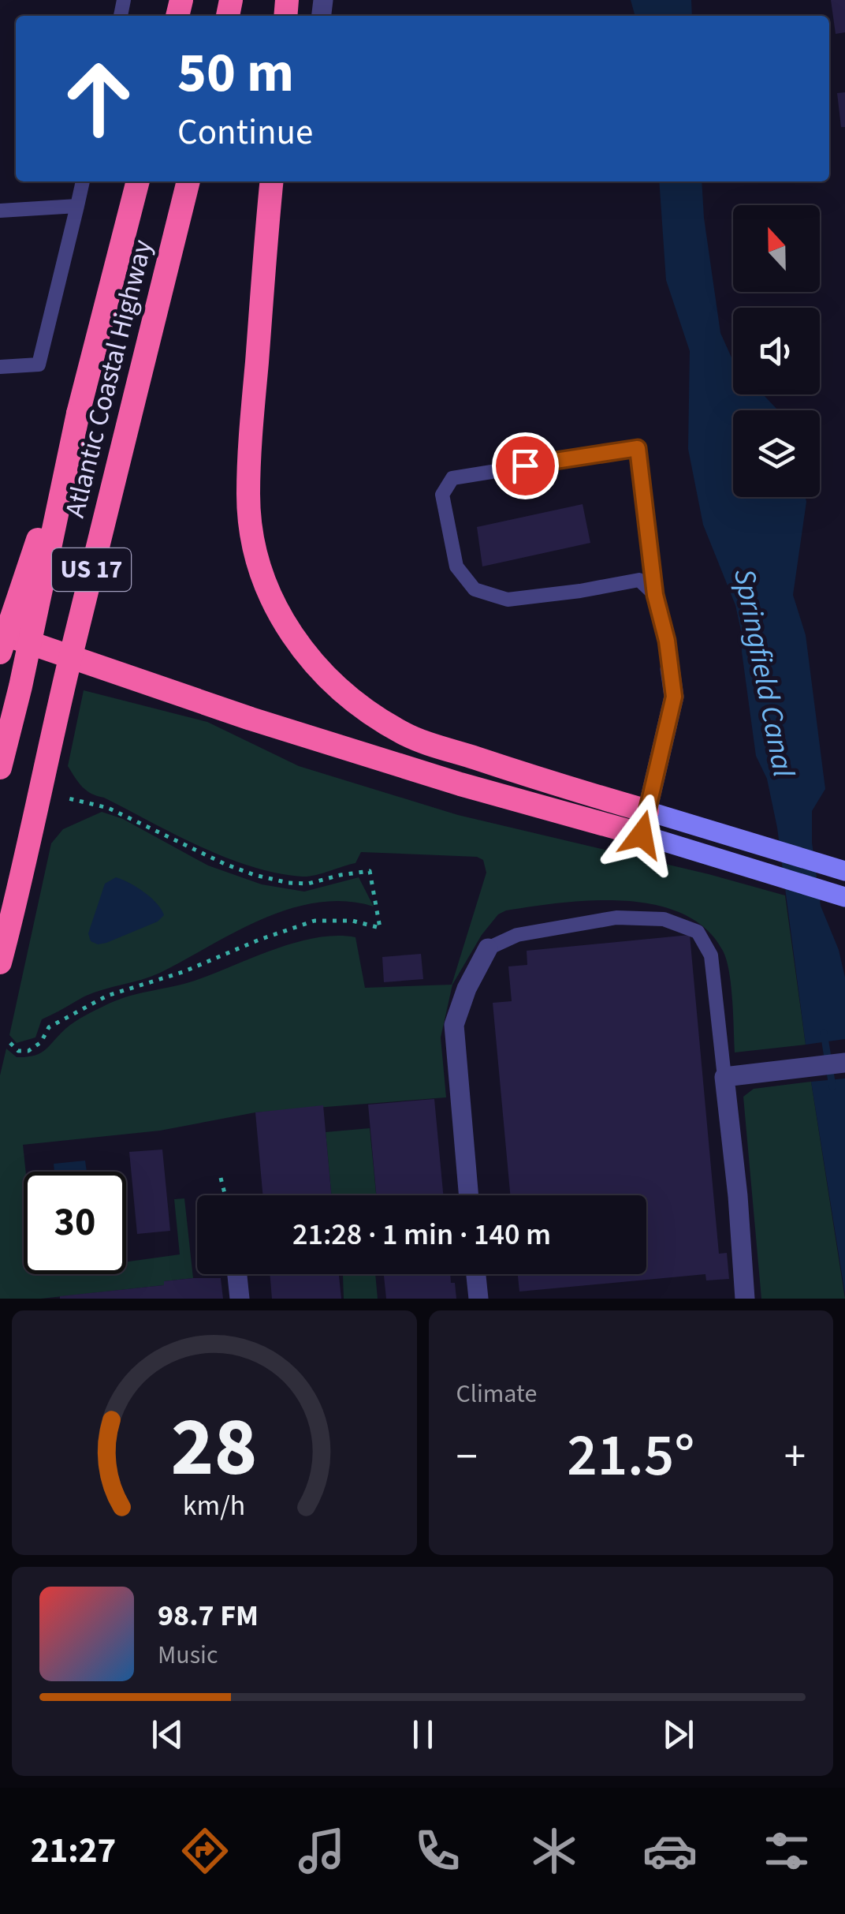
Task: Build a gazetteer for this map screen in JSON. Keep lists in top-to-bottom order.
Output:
{
  "streets": {
    "highway": ["Atlantic Coastal Highway", "US 17"]
  },
  "water": ["Springfield Canal"],
  "north": "top",
  "page": {
    "turn": ["50 m", "Continue"],
    "limit": "30",
    "trip": "21:28 · 1 min · 140 m",
    "tile": "Climate",
    "heat": ["−", "21.5°", "+"],
    "song": ["98.7 FM", "Music"],
    "tabs": "21:27",
    "gauge": ["28", "km/h"]
  }
}
